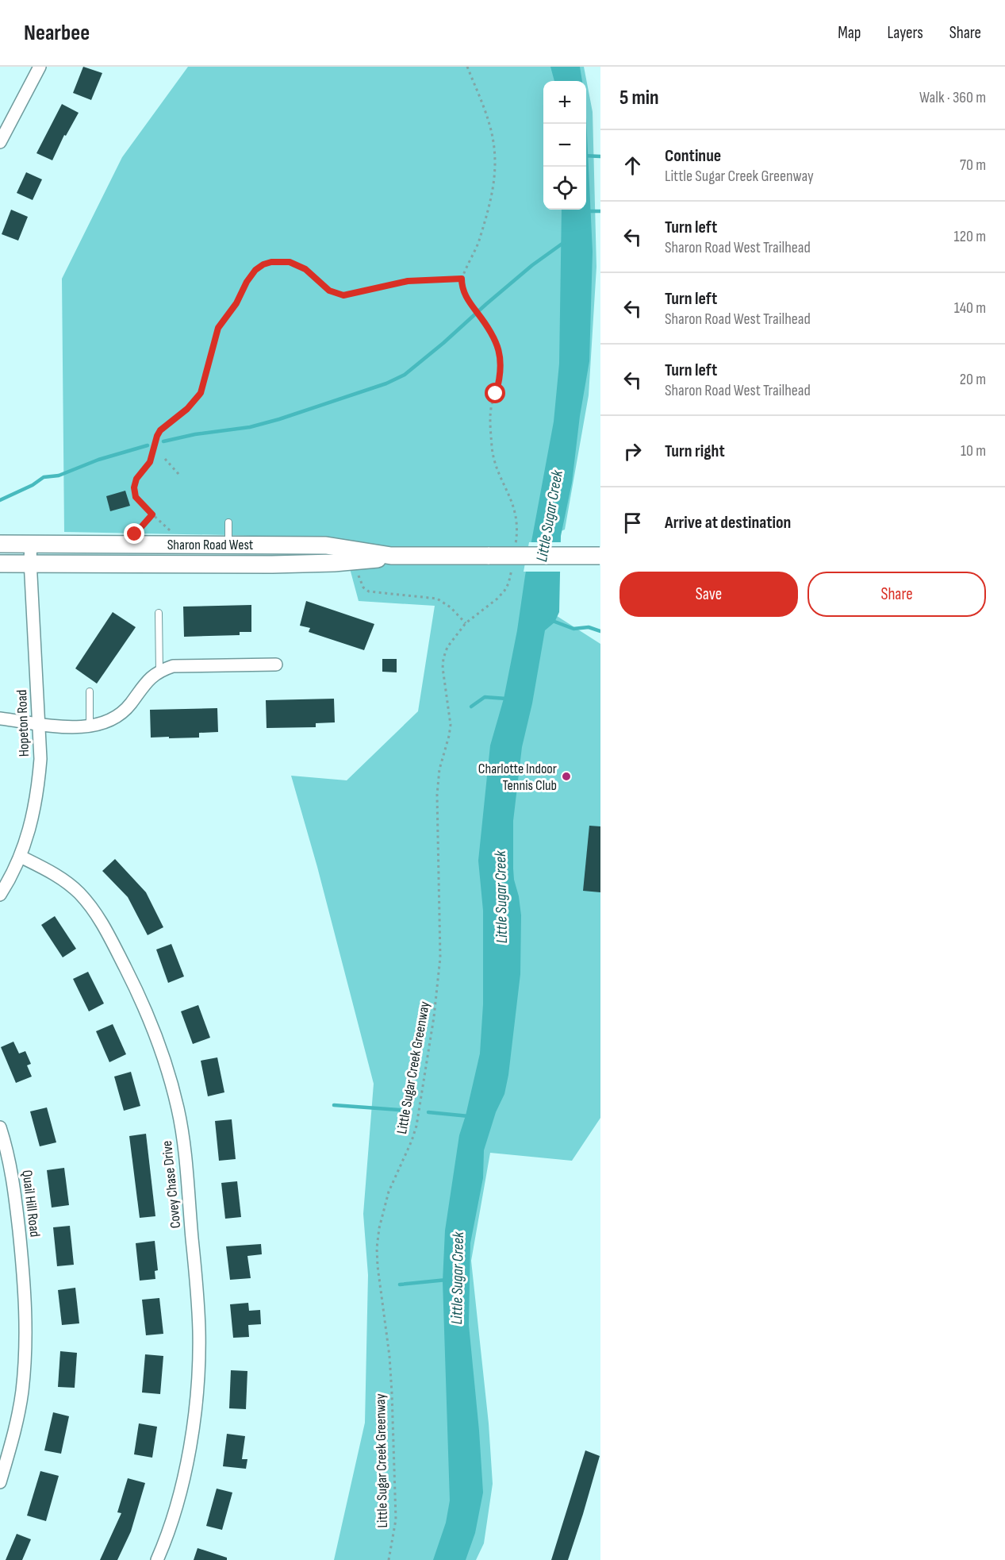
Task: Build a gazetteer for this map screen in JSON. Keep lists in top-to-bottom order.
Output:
{
  "streets": {
    "main road": ["Sharon Road West"],
    "street": ["Hopeton Road", "Covey Chase Drive", "Quail Hill Road"],
    "path": ["Little Sugar Creek Greenway"]
  },
  "crossings": [
    ["Sharon Road West", "Hopeton Road"],
    ["Hopeton Road", "Covey Chase Drive"]
  ],
  "water": ["Little Sugar Creek"],
  "places": ["Charlotte Indoor Tennis Club"],
  "page": {
    "header": "Nearbee",
    "nav": ["Map", "Layers", "Share"],
    "heading": ["5 min", "Walk · 360 m"],
    "map_buttons": ["+", "−"],
    "list": [
      ["Continue", "Little Sugar Creek Greenway", "70 m"],
      ["Turn left", "Sharon Road West Trailhead", "120 m"],
      ["Turn left", "Sharon Road West Trailhead", "140 m"],
      ["Turn left", "Sharon Road West Trailhead", "20 m"],
      ["Turn right", "10 m"],
      "Arrive at destination"
    ],
    "buttons": ["Save", "Share"]
  }
}
